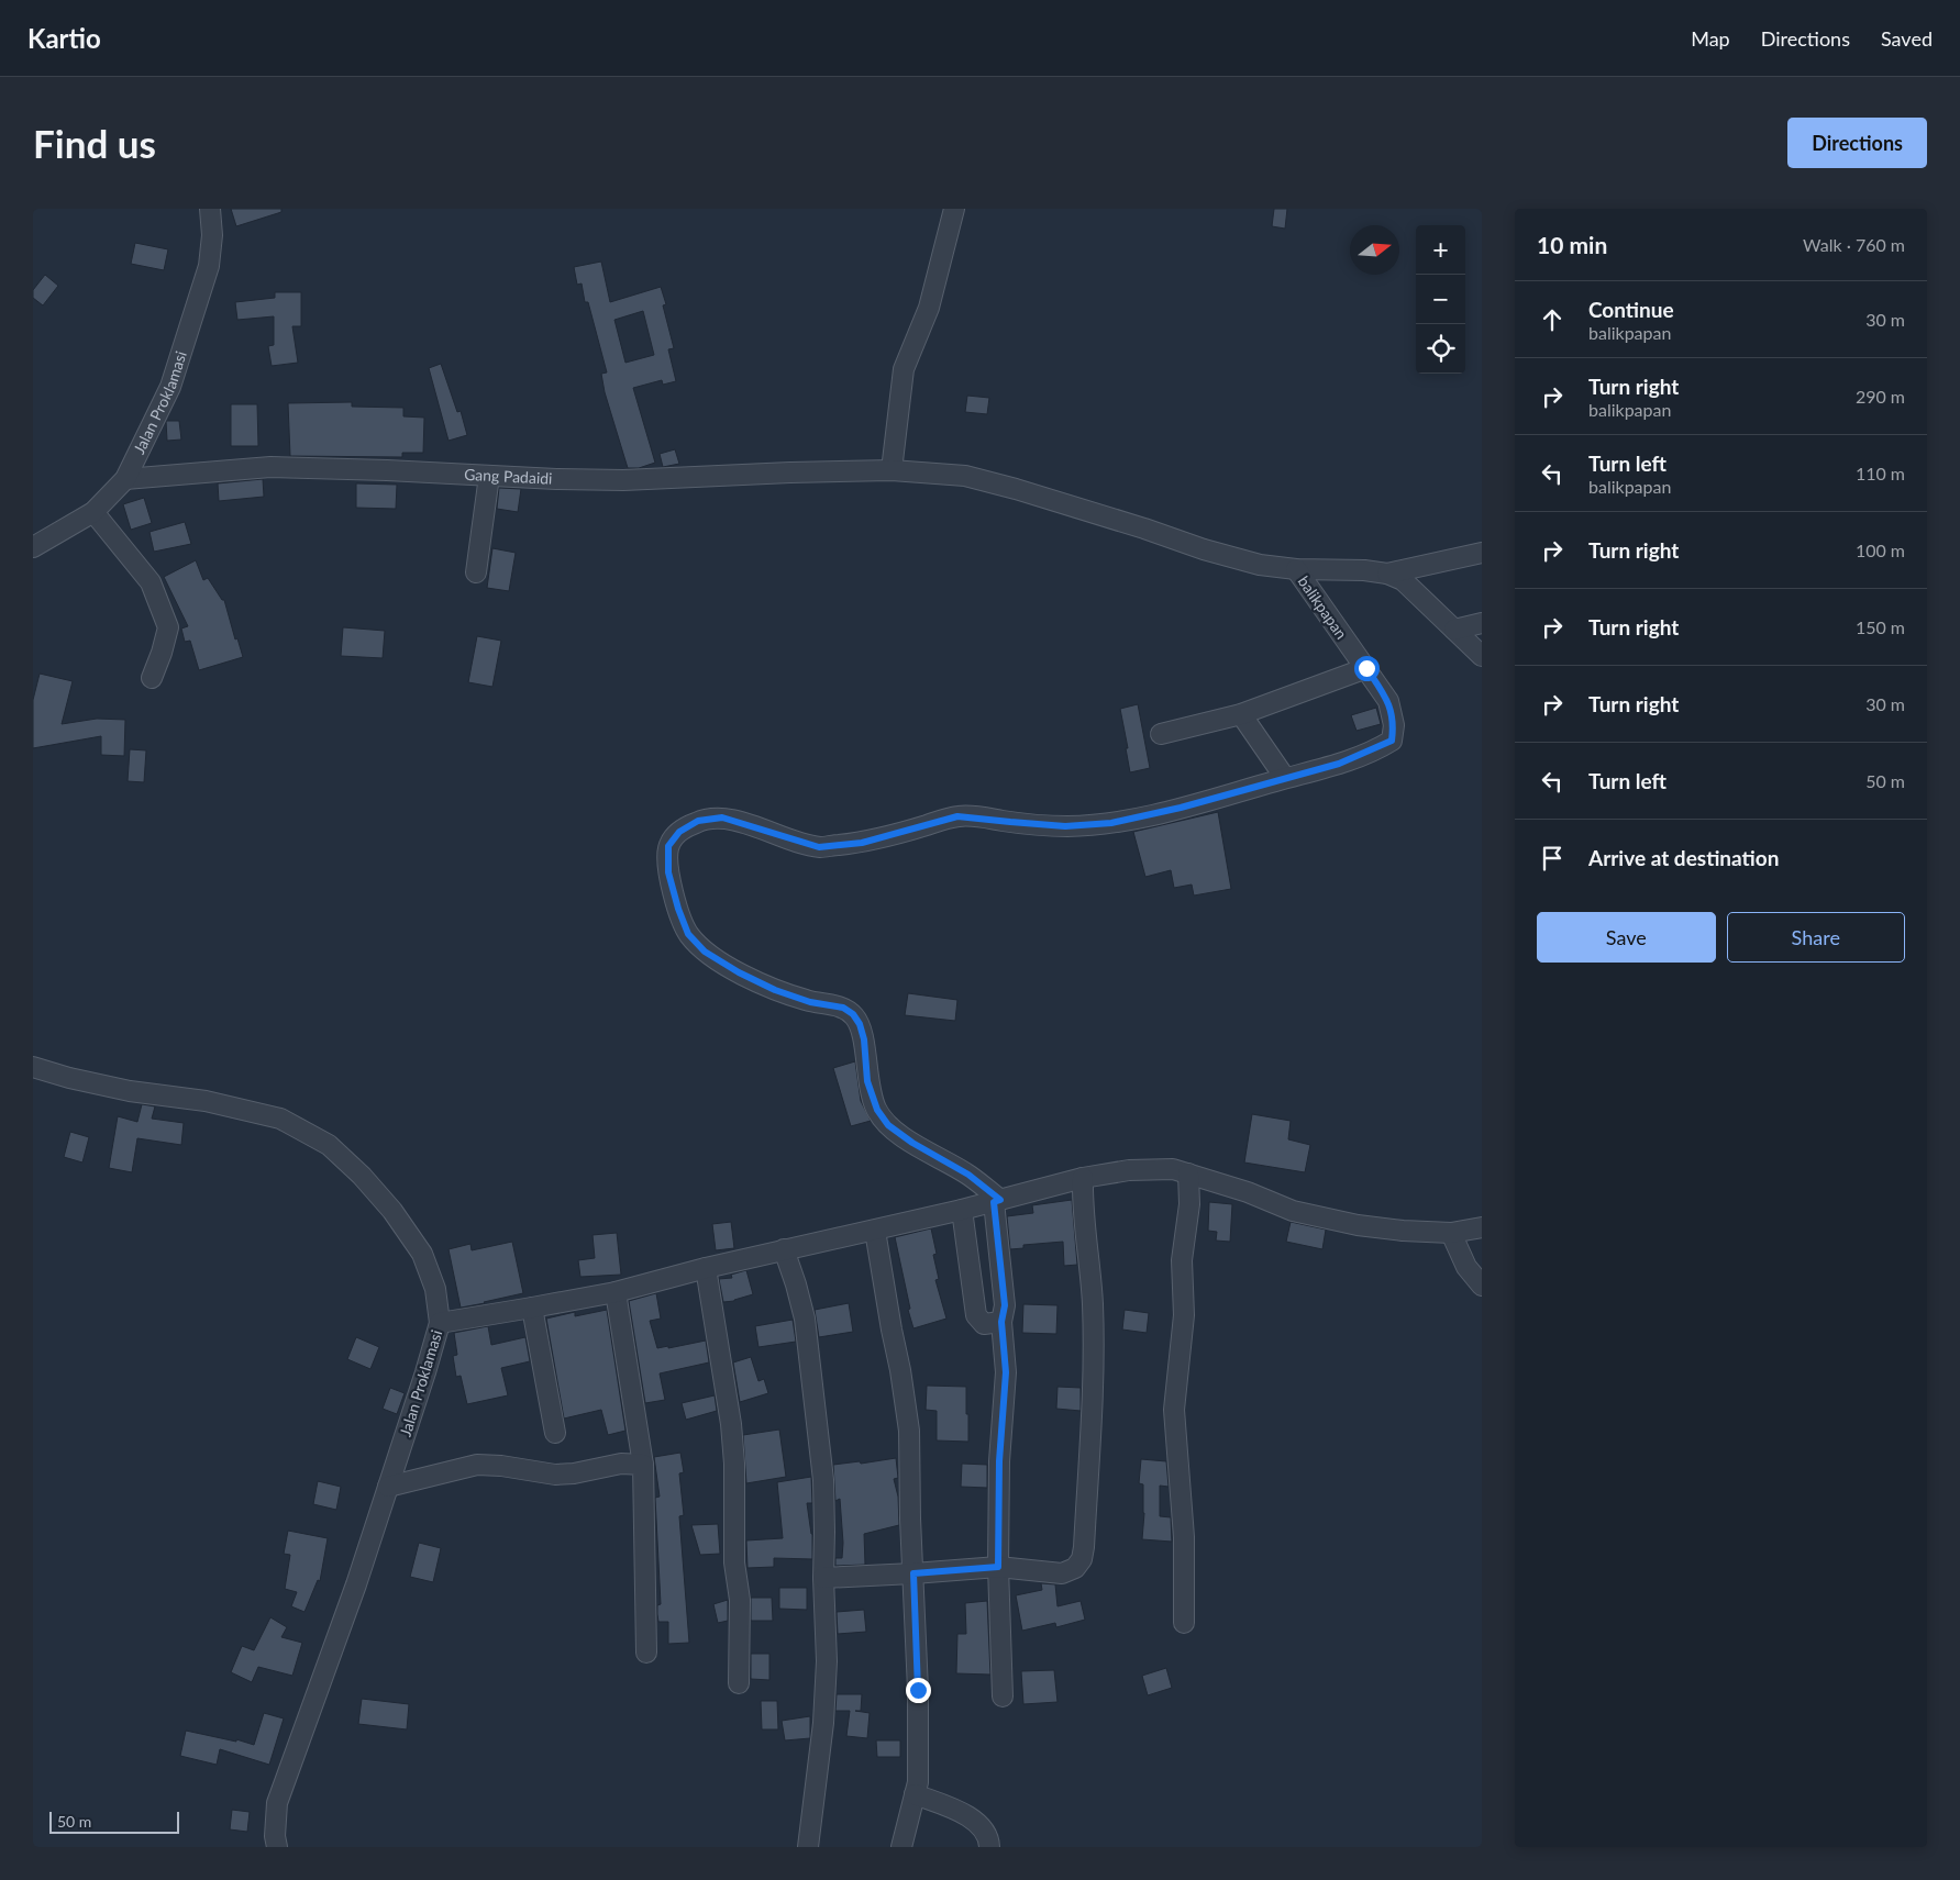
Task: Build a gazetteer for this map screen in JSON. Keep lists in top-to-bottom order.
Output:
{
  "streets": {
    "street": ["Jalan Proklamasi", "Gang Padaidi", "balikpapan"]
  },
  "crossings": [
    ["Jalan Proklamasi", "Gang Padaidi"],
    ["Gang Padaidi", "balikpapan"]
  ],
  "scale_bar": "50 m",
  "north": "right",
  "page": {
    "header": "Kartio",
    "nav": ["Map", "Directions", "Saved"],
    "buttons": [
      "Directions",
      ["Save", "Share"]
    ],
    "title": "Find us",
    "heading": ["10 min", "Walk · 760 m"],
    "map_buttons": ["+", "−"],
    "list": [
      ["Continue", "balikpapan", "30 m"],
      ["Turn right", "balikpapan", "290 m"],
      ["Turn left", "balikpapan", "110 m"],
      ["Turn right", "100 m"],
      ["Turn right", "150 m"],
      ["Turn right", "30 m"],
      ["Turn left", "50 m"],
      "Arrive at destination"
    ],
    "scale": "50 m"
  }
}
